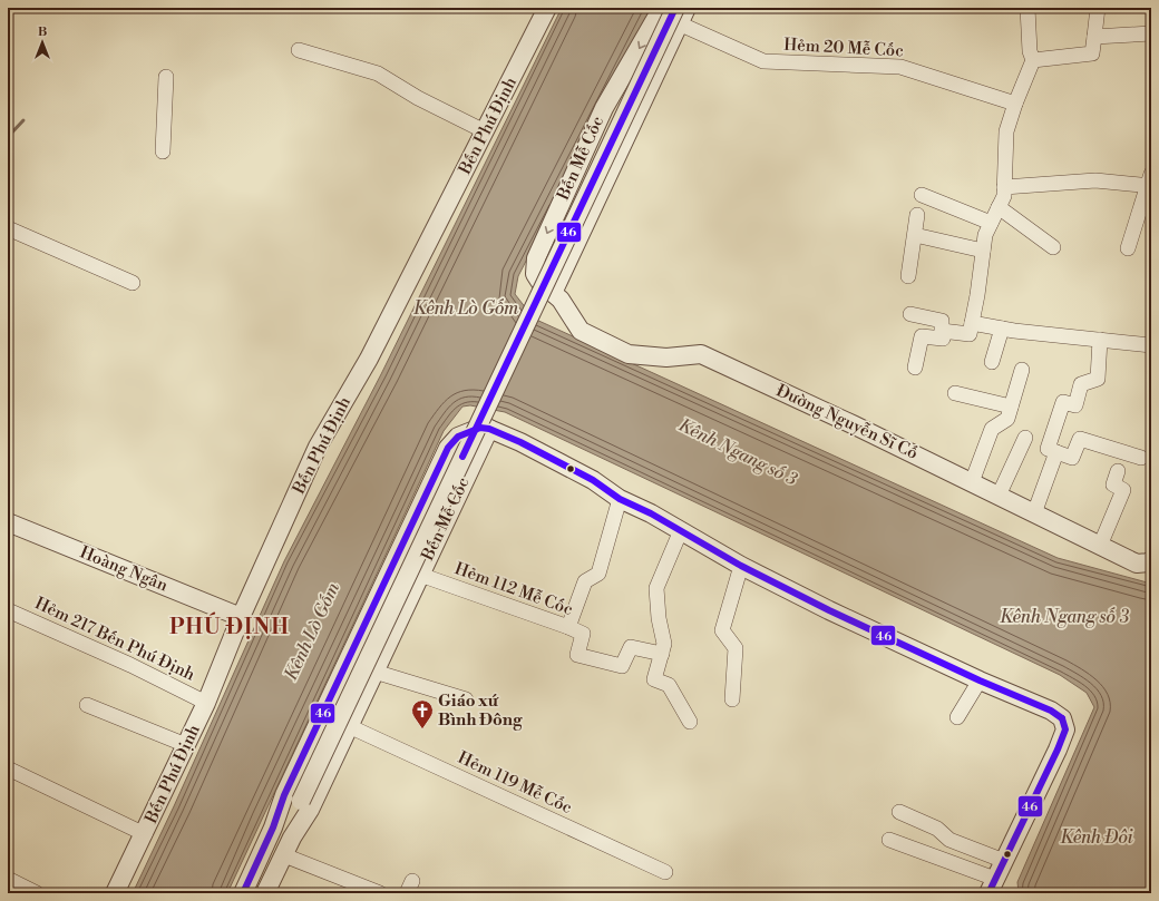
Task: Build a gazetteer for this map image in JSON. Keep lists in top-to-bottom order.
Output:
{
  "streets": {
    "street": [
      "Hẻm 20 Mễ Cốc",
      "Bến Phú Định",
      "Bến Mễ Cốc",
      "Đường Nguyễn Sĩ Cố",
      "Hoàng Ngân",
      "Hẻm 112 Mễ Cốc",
      "Hẻm 217 Bến Phú Định",
      "Hẻm 119 Mễ Cốc"
    ]
  },
  "crossings": [
    ["Hẻm 20 Mễ Cốc", "Bến Mễ Cốc"],
    ["Bến Phú Định", "Hoàng Ngân"],
    ["Bến Phú Định", "Hẻm 217 Bến Phú Định"],
    ["Bến Mễ Cốc", "Đường Nguyễn Sĩ Cố"],
    ["Bến Mễ Cốc", "Hẻm 112 Mễ Cốc"],
    ["Bến Mễ Cốc", "Hẻm 119 Mễ Cốc"]
  ],
  "districts": ["PHÚ ĐỊNH"],
  "water": ["Kênh Lò Gốm", "Kênh Ngang số 3", "Kênh Đôi"],
  "places": {
    "church": ["Giáo xứ Bình Đông"]
  },
  "lines": ["transit line 46"],
  "north": "top"
}
